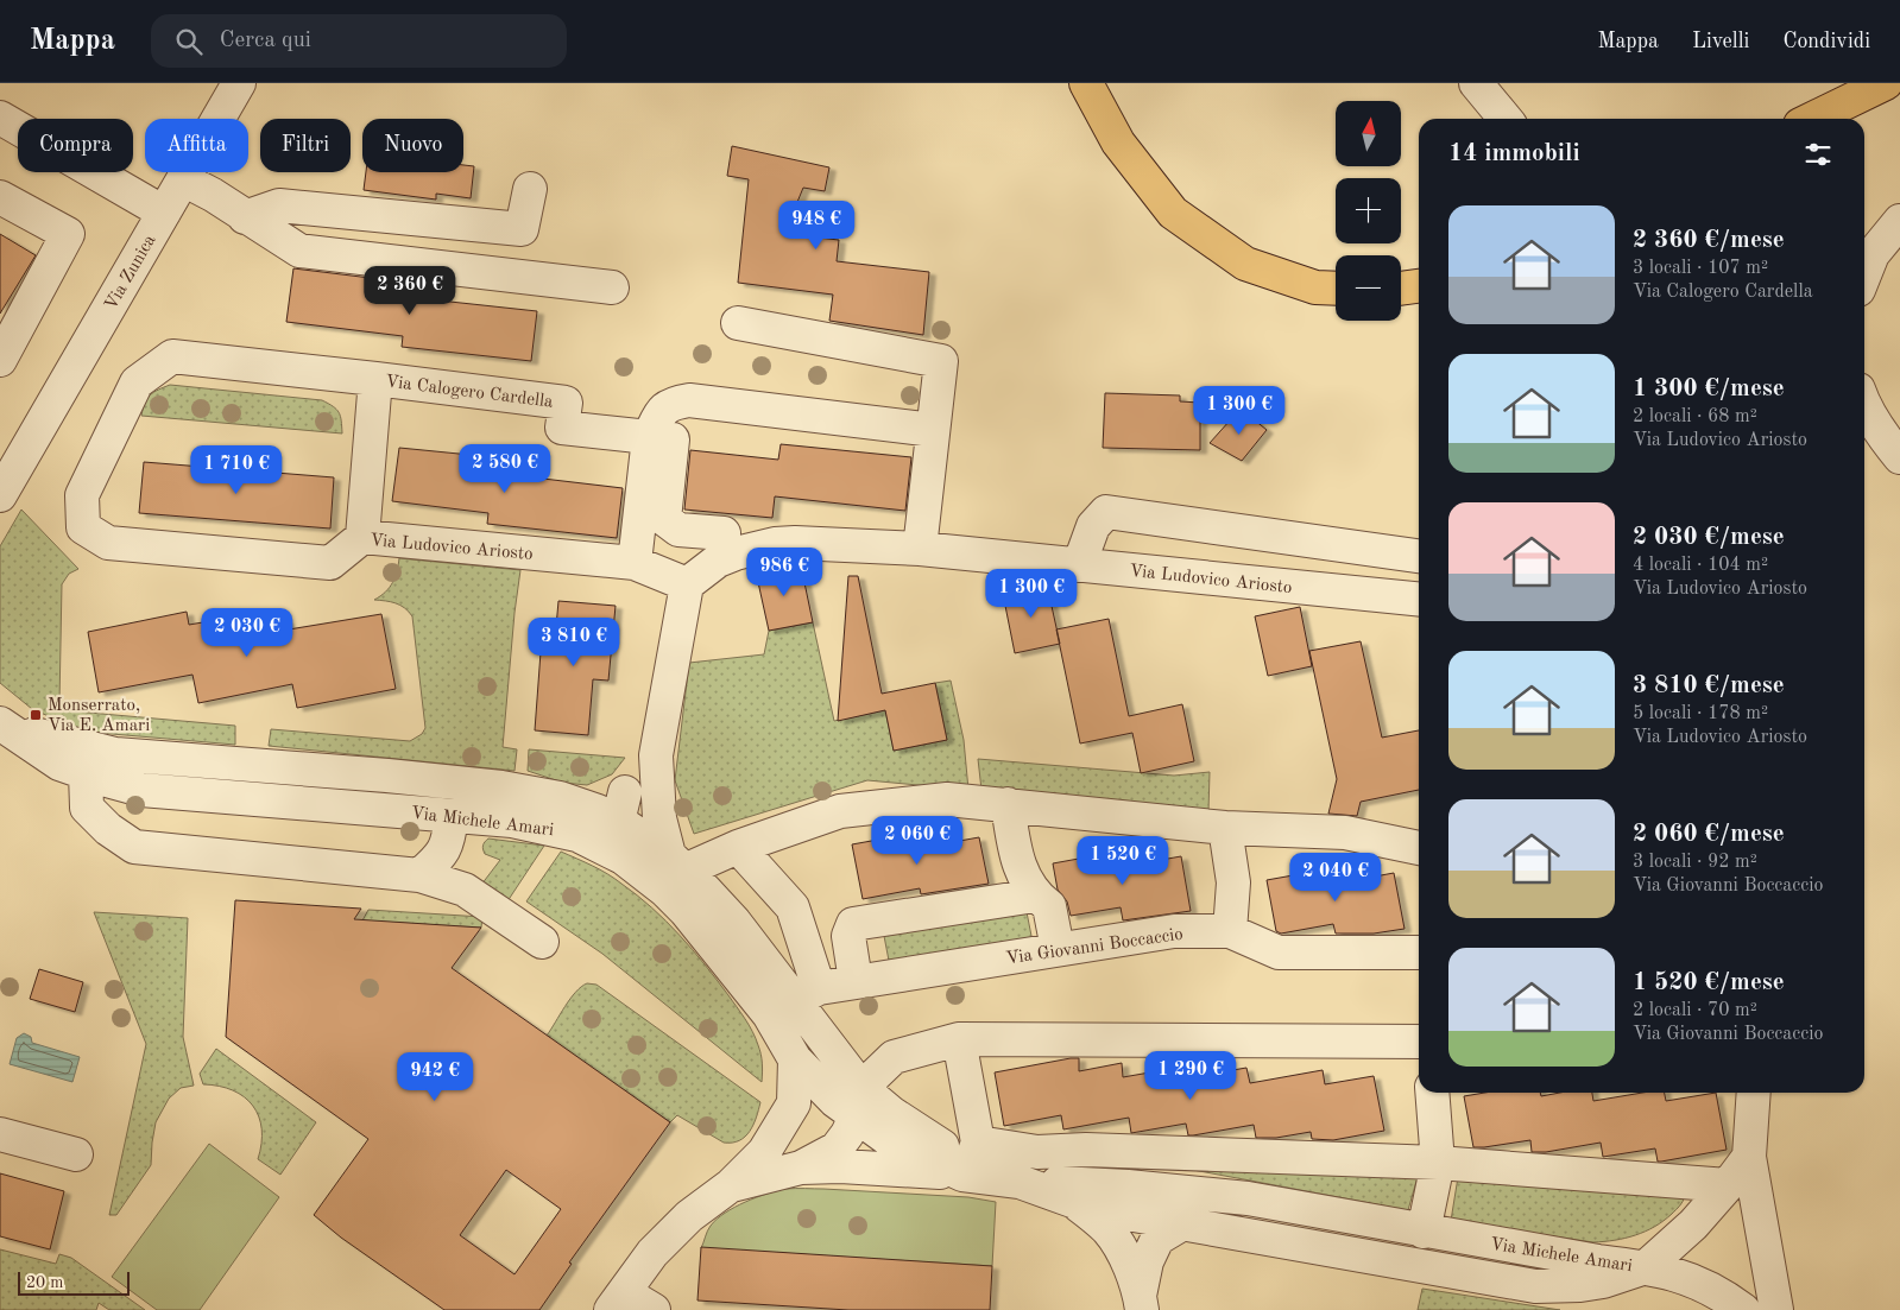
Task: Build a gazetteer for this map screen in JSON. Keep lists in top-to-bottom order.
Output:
{
  "streets": {
    "street": [
      "Via Zunica",
      "Via Calogero Cardella",
      "Via Ludovico Ariosto",
      "Via Michele Amari",
      "Via Giovanni Boccaccio"
    ]
  },
  "crossings": [
    ["Via Calogero Cardella", "Via Ludovico Ariosto"],
    ["Via Michele Amari", "Via Giovanni Boccaccio"]
  ],
  "places": {
    "transit": ["Monserrato, Via E. Amari"]
  },
  "scale_bar": "20 m",
  "north": "top",
  "page": {
    "header": "Mappa",
    "search": "Cerca qui",
    "nav": ["Mappa", "Livelli", "Condividi"],
    "map_buttons": ["+", "−"],
    "chip": [
      "Compra",
      "Affitta",
      "Filtri",
      "Nuovo"
    ],
    "heading": "14 immobili",
    "list": [
      {
        "name": "2 360 €/mese",
        "note": "3 locali · 107 m² · Via Calogero Cardella"
      },
      {
        "name": "1 300 €/mese",
        "note": "2 locali · 68 m² · Via Ludovico Ariosto"
      },
      {
        "name": "2 030 €/mese",
        "note": "4 locali · 104 m² · Via Ludovico Ariosto"
      },
      {
        "name": "3 810 €/mese",
        "note": "5 locali · 178 m² · Via Ludovico Ariosto"
      },
      {
        "name": "2 060 €/mese",
        "note": "3 locali · 92 m² · Via Giovanni Boccaccio"
      },
      {
        "name": "1 520 €/mese",
        "note": "2 locali · 70 m² · Via Giovanni Boccaccio"
      }
    ],
    "price": [
      "948 €",
      "2 360 €",
      "1 300 €",
      "2 580 €",
      "1 710 €",
      "986 €",
      "1 300 €",
      "2 030 €",
      "3 810 €",
      "2 060 €",
      "1 520 €",
      "2 040 €",
      "1 290 €",
      "942 €"
    ],
    "scale": "20 m"
  }
}
